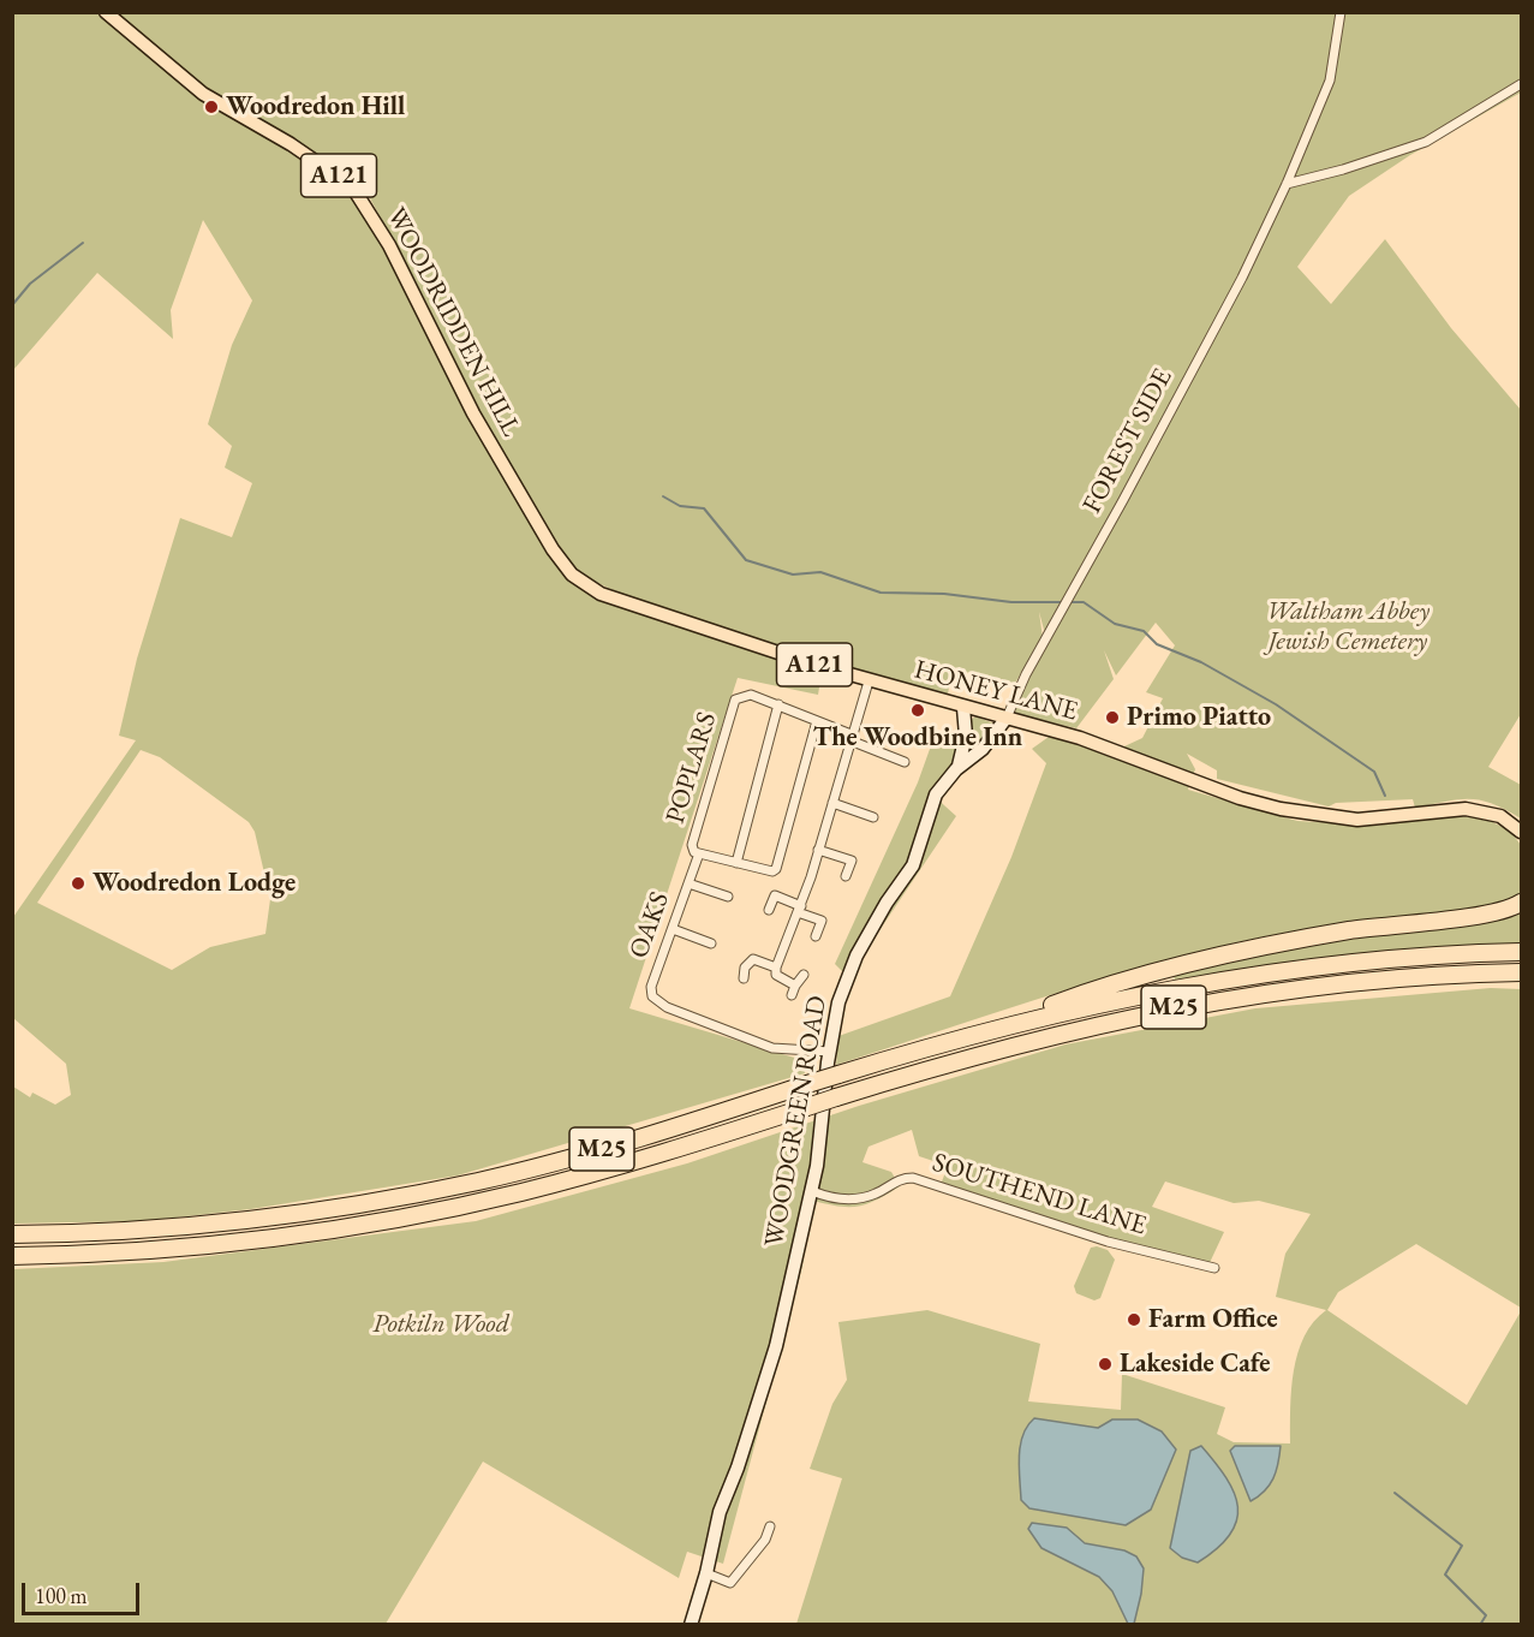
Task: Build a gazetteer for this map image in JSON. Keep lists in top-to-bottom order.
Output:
{
  "streets": {
    "highway": ["M25"],
    "main road": ["A121", "WOODRIDDEN HILL", "HONEY LANE"],
    "street": [
      "FOREST SIDE",
      "POPLARS",
      "OAKS",
      "WOODGREEN ROAD",
      "SOUTHEND LANE"
    ]
  },
  "crossings": [
    ["WOODRIDDEN HILL", "HONEY LANE"],
    ["FOREST SIDE", "HONEY LANE"],
    ["FOREST SIDE", "WOODGREEN ROAD"],
    ["HONEY LANE", "WOODGREEN ROAD"],
    ["POPLARS", "OAKS"],
    ["OAKS", "WOODGREEN ROAD"],
    ["WOODGREEN ROAD", "SOUTHEND LANE"]
  ],
  "parks": ["Waltham Abbey Jewish Cemetery", "Potkiln Wood"],
  "places": [
    "Woodredon Hill",
    "The Woodbine Inn",
    "Primo Piatto",
    "Woodredon Lodge",
    "Farm Office",
    "Lakeside Cafe"
  ],
  "scale_bar": "100 m"
}
